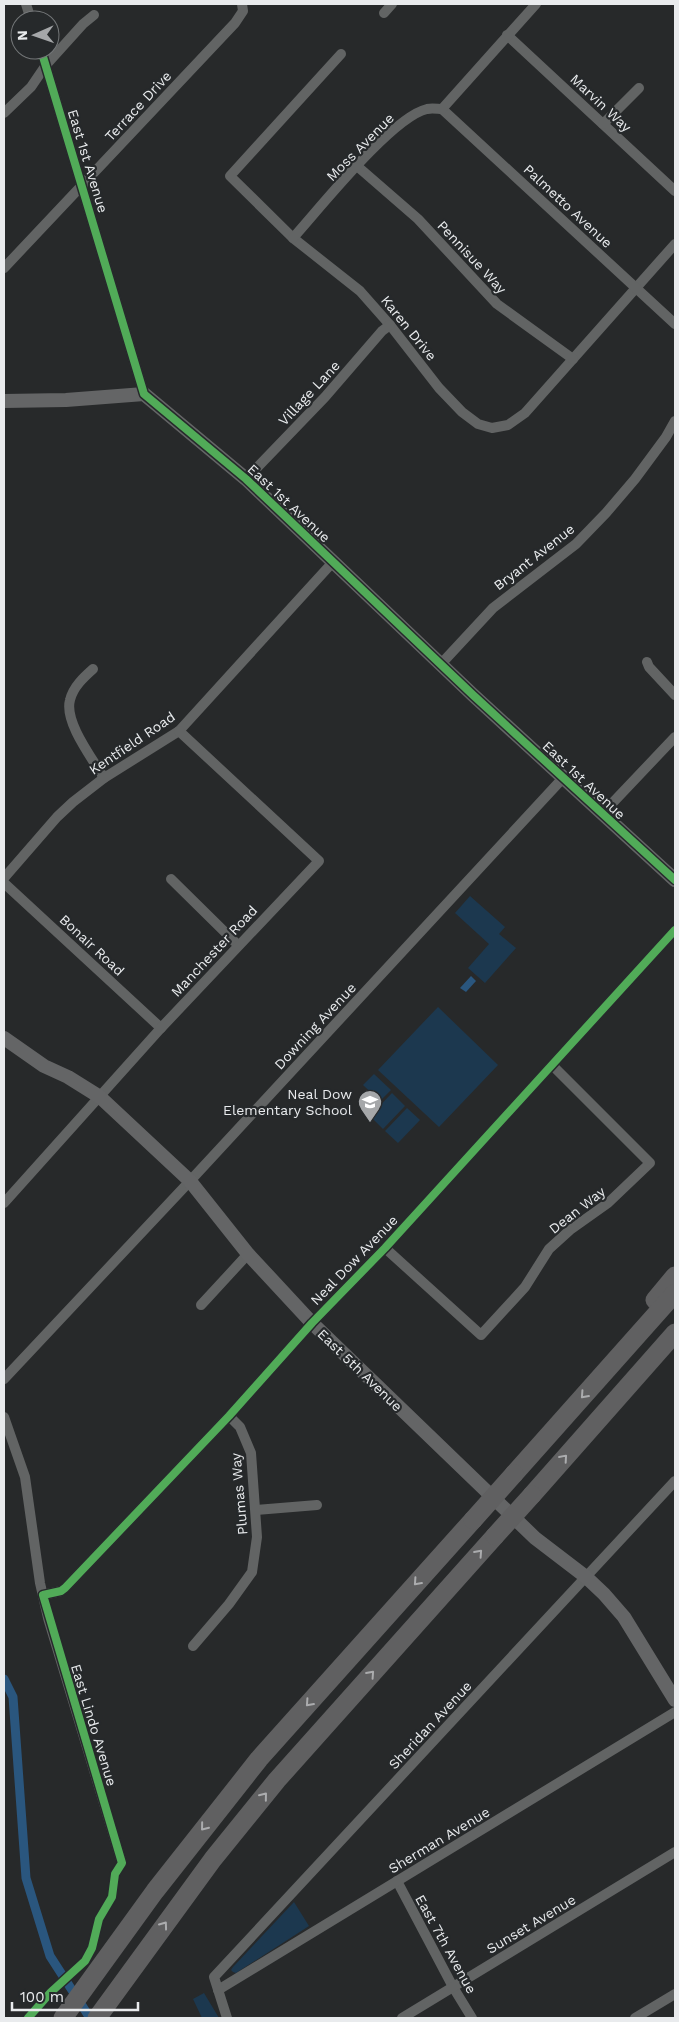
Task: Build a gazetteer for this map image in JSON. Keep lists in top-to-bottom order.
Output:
{
  "streets": {
    "street": [
      "Marvin Way",
      "Terrace Drive",
      "Moss Avenue",
      "East 1st Avenue",
      "Palmetto Avenue",
      "Pennisue Way",
      "Karen Drive",
      "Village Lane",
      "Bryant Avenue",
      "Kentfield Road",
      "Bonair Road",
      "Manchester Road",
      "Downing Avenue",
      "Dean Way",
      "Neal Dow Avenue",
      "East 5th Avenue",
      "Plumas Way",
      "East Lindo Avenue",
      "Sheridan Avenue",
      "Sherman Avenue",
      "Sunset Avenue",
      "East 7th Avenue"
    ]
  },
  "crossings": [
    ["Terrace Drive", "East 1st Avenue"],
    ["Moss Avenue", "Palmetto Avenue"],
    ["Moss Avenue", "Pennisue Way"],
    ["Moss Avenue", "Karen Drive"],
    ["East 1st Avenue", "Village Lane"],
    ["East 1st Avenue", "Bryant Avenue"],
    ["East 1st Avenue", "Kentfield Road"],
    ["East 1st Avenue", "Downing Avenue"],
    ["Palmetto Avenue", "Karen Drive"],
    ["Pennisue Way", "Karen Drive"],
    ["Karen Drive", "Village Lane"],
    ["Kentfield Road", "Manchester Road"],
    ["Bonair Road", "Manchester Road"],
    ["Manchester Road", "East 5th Avenue"],
    ["Downing Avenue", "East 5th Avenue"],
    ["Dean Way", "Neal Dow Avenue"],
    ["Neal Dow Avenue", "East 5th Avenue"],
    ["Neal Dow Avenue", "Plumas Way"],
    ["Neal Dow Avenue", "East Lindo Avenue"],
    ["East 5th Avenue", "Sheridan Avenue"],
    ["Sheridan Avenue", "Sherman Avenue"],
    ["Sherman Avenue", "East 7th Avenue"],
    ["Sunset Avenue", "East 7th Avenue"]
  ],
  "places": {
    "school or university": ["Neal Dow Elementary School"]
  },
  "scale_bar": "100 m",
  "north": "left"
}
